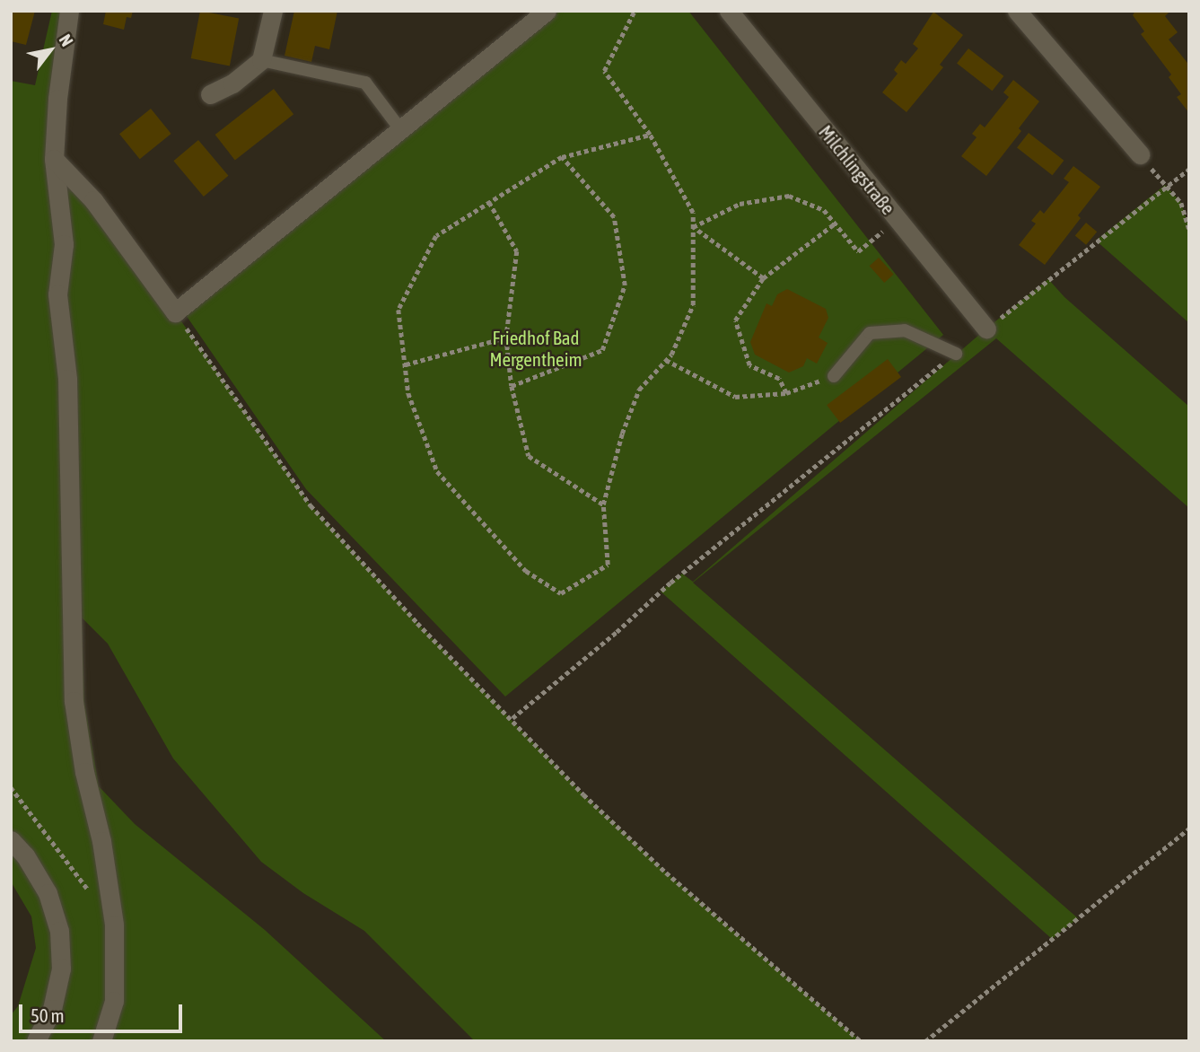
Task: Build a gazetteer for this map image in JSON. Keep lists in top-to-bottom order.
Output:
{
  "streets": {
    "street": ["Milchlingstraße"]
  },
  "parks": ["Friedhof Bad Mergentheim"],
  "scale_bar": "50 m",
  "north": "top right"
}
